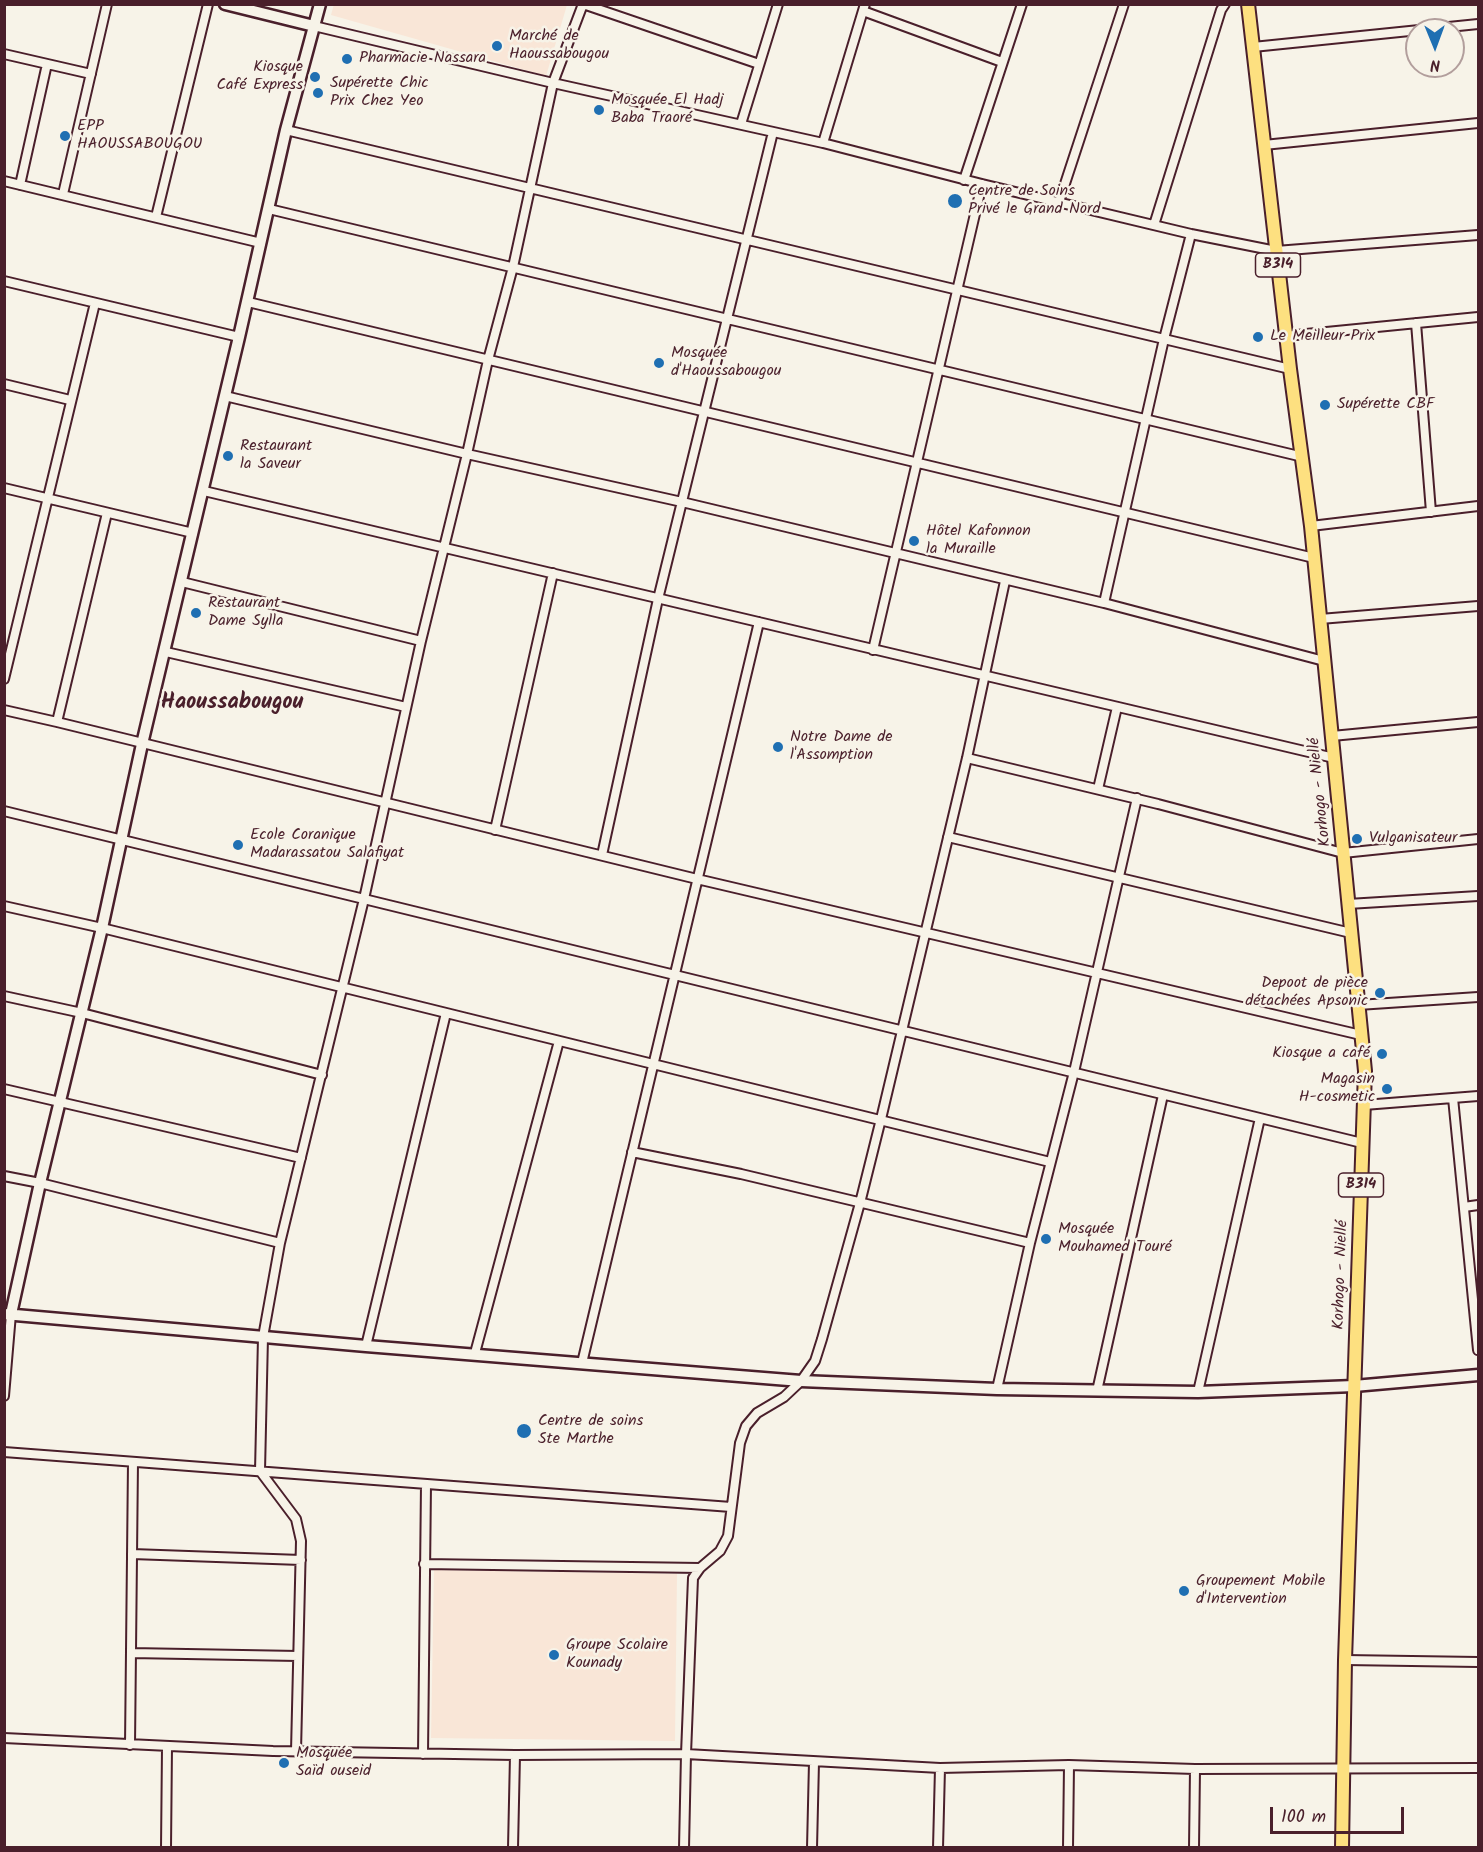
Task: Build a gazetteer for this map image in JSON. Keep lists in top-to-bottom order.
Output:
{
  "streets": {
    "main road": ["B314", "Korhogo - Niellé"]
  },
  "crossings": [
    ["B314", "Korhogo - Niellé"]
  ],
  "districts": ["Haoussabougou"],
  "places": [
    "Marché de Haoussabougou",
    "Pharmacie Nassara",
    "Kiosque Café Express",
    "Supérette Chic Prix Chez Yeo",
    "Mosquée El Hadj Baba Traoré",
    "EPP HAOUSSABOUGOU",
    "Centre de Soins Privé le Grand Nord",
    "Le Meilleur Prix",
    "Mosquée d'Haoussabougou",
    "Supérette CBF",
    "Restaurant la Saveur",
    "Hôtel Kafonnon la Muraille",
    "Restaurant Dame Sylla",
    "Notre Dame de l'Assomption",
    "Vulganisateur",
    "Ecole Coranique Madarassatou Salafiyat",
    "Depoot de pièce détachées Apsonic",
    "Kiosque a café",
    "Magasin H-cosmetic",
    "Mosquée Mouhamed Touré",
    "Centre de soins Ste Marthe",
    "Groupement Mobile d'Intervention",
    "Groupe Scolaire Kounady",
    "Mosquée Saïd ouseid"
  ],
  "scale_bar": "100 m",
  "north": "bottom"
}
